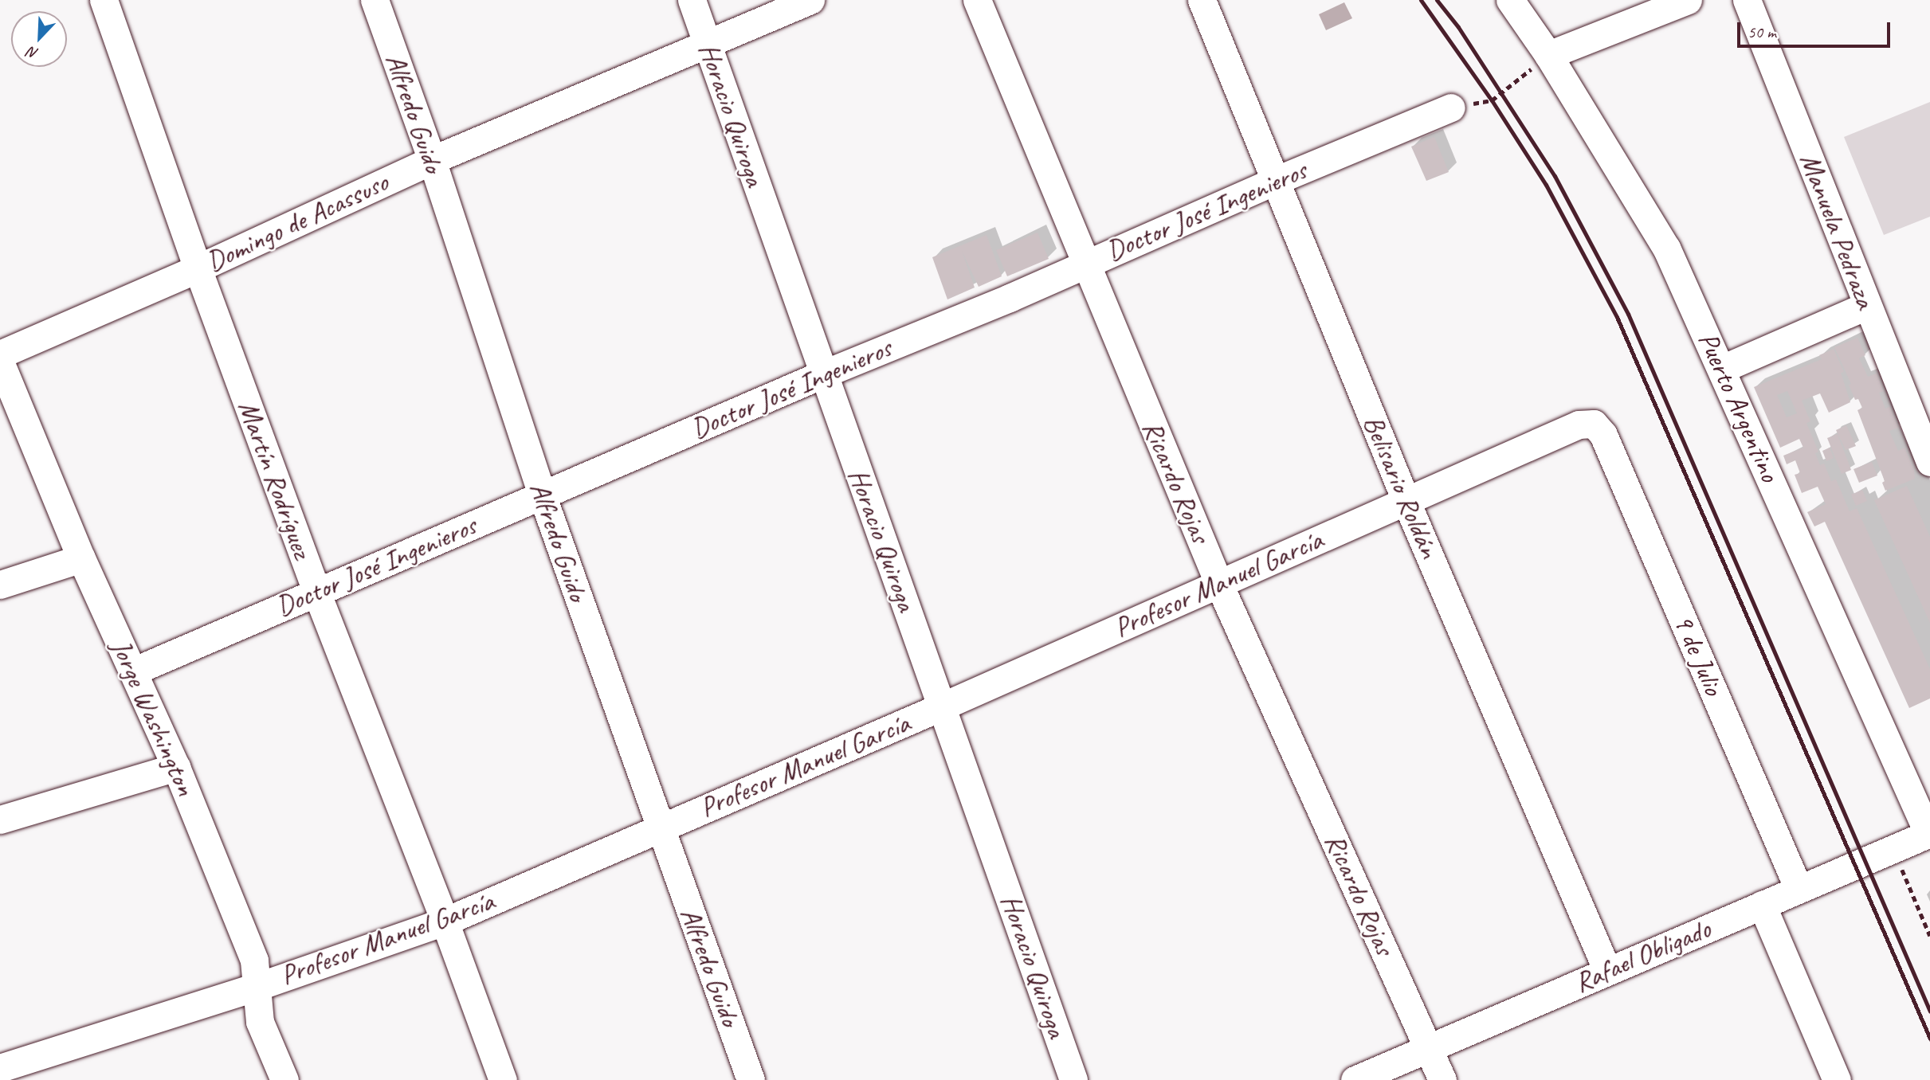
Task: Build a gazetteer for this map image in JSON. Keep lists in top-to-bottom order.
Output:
{
  "streets": {
    "street": [
      "Alfredo Guido",
      "Horacio Quiroga",
      "Doctor José Ingenieros",
      "Domingo de Acassuso",
      "Manuela Pedraza",
      "Puerto Argentino",
      "Martín Rodríguez",
      "Ricardo Rojas",
      "Belisario Roldán",
      "Profesor Manuel García",
      "9 de Julio",
      "Jorge Washington",
      "Rafael Obligado"
    ]
  },
  "crossings": [
    ["Alfredo Guido", "Doctor José Ingenieros"],
    ["Alfredo Guido", "Domingo de Acassuso"],
    ["Alfredo Guido", "Profesor Manuel García"],
    ["Horacio Quiroga", "Doctor José Ingenieros"],
    ["Horacio Quiroga", "Domingo de Acassuso"],
    ["Horacio Quiroga", "Profesor Manuel García"],
    ["Doctor José Ingenieros", "Martín Rodríguez"],
    ["Doctor José Ingenieros", "Ricardo Rojas"],
    ["Doctor José Ingenieros", "Belisario Roldán"],
    ["Doctor José Ingenieros", "Jorge Washington"],
    ["Domingo de Acassuso", "Martín Rodríguez"],
    ["Puerto Argentino", "Rafael Obligado"],
    ["Martín Rodríguez", "Profesor Manuel García"],
    ["Ricardo Rojas", "Profesor Manuel García"],
    ["Ricardo Rojas", "Rafael Obligado"],
    ["Belisario Roldán", "Profesor Manuel García"],
    ["Belisario Roldán", "Rafael Obligado"],
    ["Profesor Manuel García", "9 de Julio"],
    ["Profesor Manuel García", "Jorge Washington"],
    ["9 de Julio", "Rafael Obligado"]
  ],
  "scale_bar": "50 m",
  "north": "bottom left"
}
